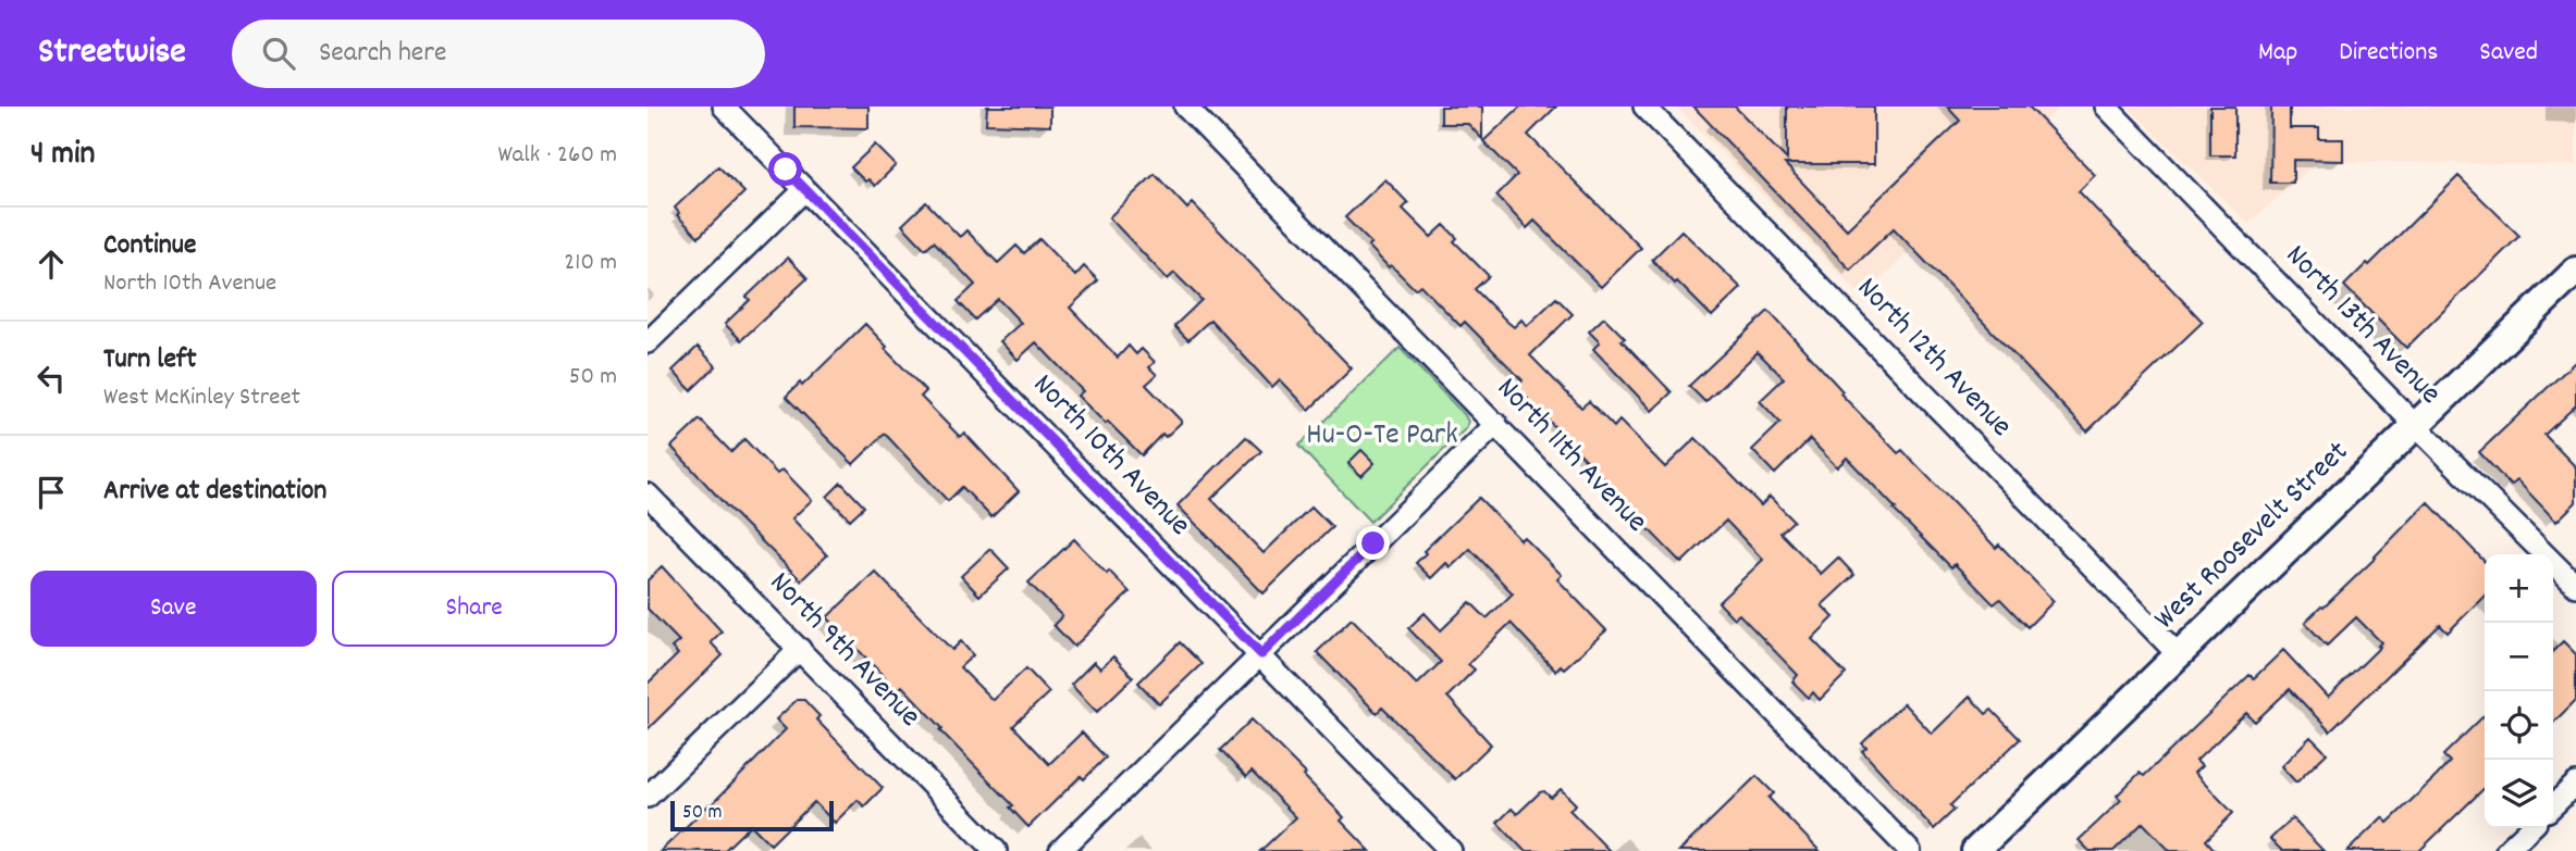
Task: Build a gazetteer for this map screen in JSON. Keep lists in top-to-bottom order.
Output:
{
  "streets": {
    "street": [
      "North 13th Avenue",
      "North 12th Avenue",
      "North 10th Avenue",
      "North 11th Avenue",
      "West Roosevelt Street",
      "North 9th Avenue"
    ]
  },
  "crossings": [
    ["North 13th Avenue", "West Roosevelt Street"],
    ["North 12th Avenue", "West Roosevelt Street"]
  ],
  "parks": ["Hu-O-Te Park"],
  "scale_bar": "50 m",
  "page": {
    "header": "Streetwise",
    "search": "Search here",
    "nav": ["Map", "Directions", "Saved"],
    "heading": ["4 min", "Walk · 260 m"],
    "list": [
      ["Continue", "North 10th Avenue", "210 m"],
      ["Turn left", "West McKinley Street", "50 m"],
      "Arrive at destination"
    ],
    "buttons": ["Save", "Share"],
    "map_buttons": ["+", "−"],
    "scale": "50 m"
  }
}
